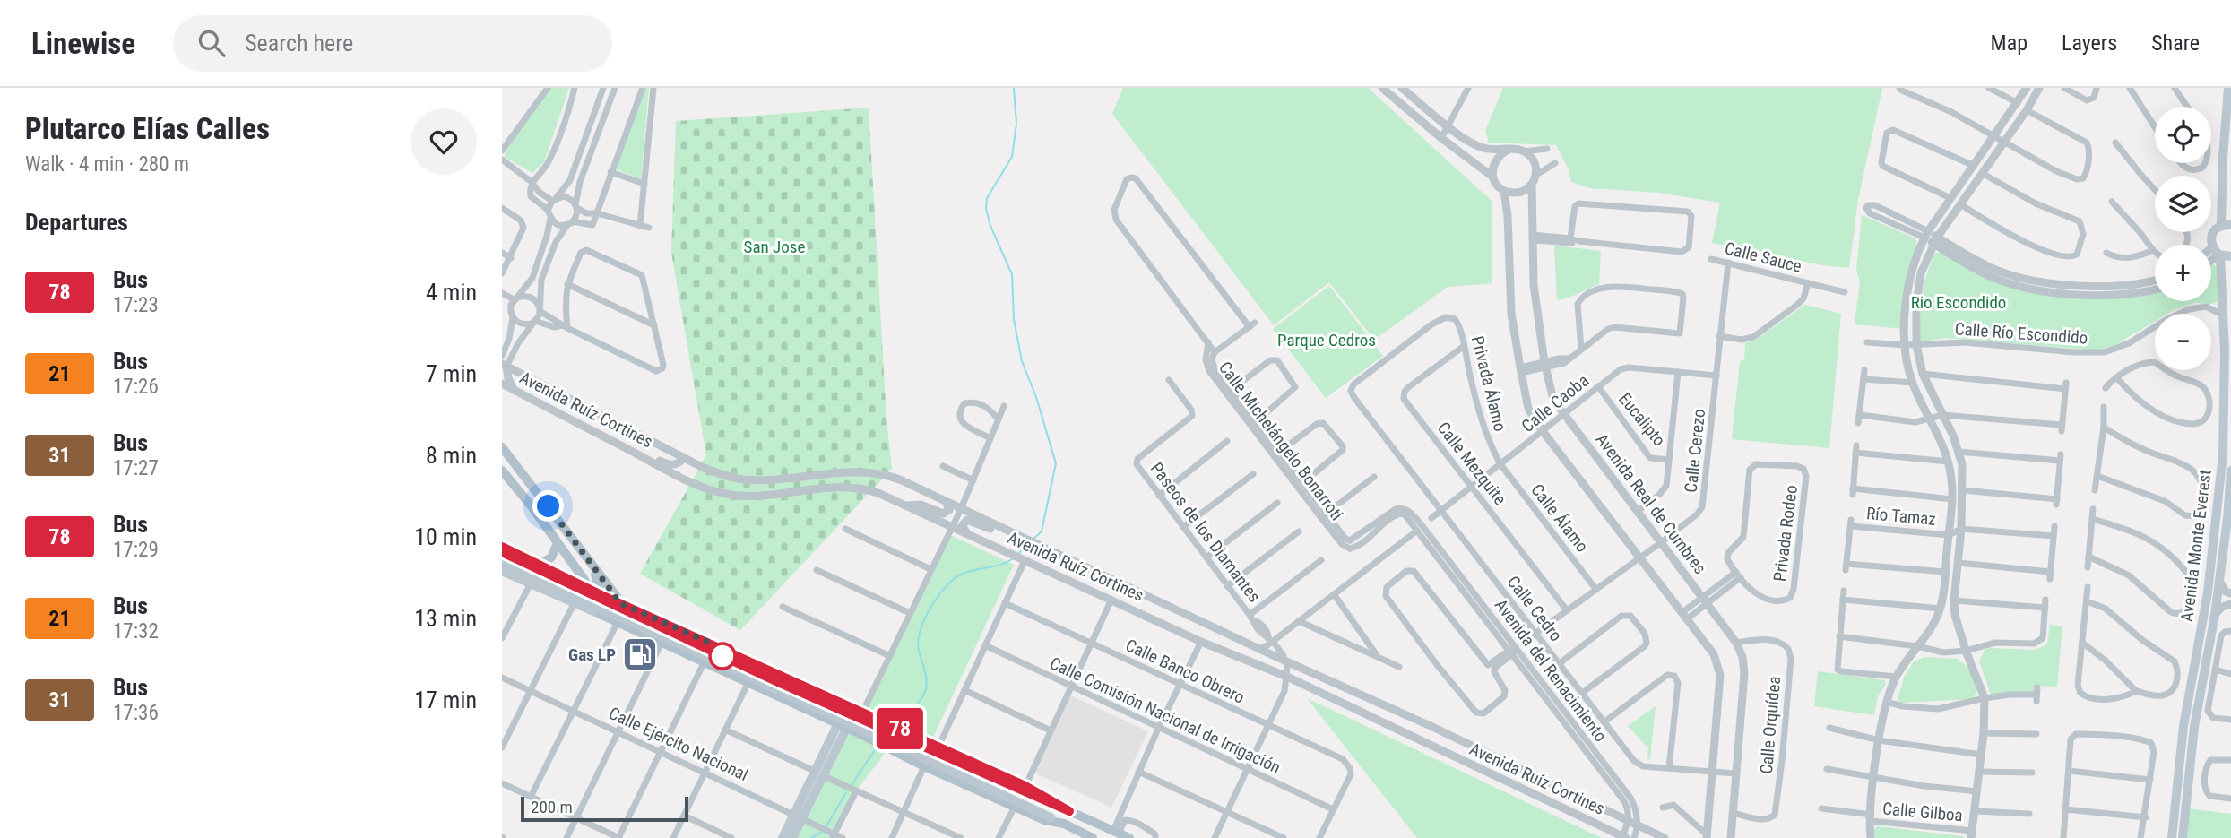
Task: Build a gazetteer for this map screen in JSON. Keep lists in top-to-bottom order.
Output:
{
  "streets": {
    "main road": ["Avenida Monte Everest"],
    "street": [
      "Calle Sauce",
      "Calle Río Escondido",
      "Privada Álamo",
      "Calle Caoba",
      "Avenida Ruíz Cortines",
      "Eucalipto",
      "Calle Michelángelo Bonarroti",
      "Calle Cerezo",
      "Calle Mezquite",
      "Avenida Real de Cumbres",
      "Río Tamaz",
      "Calle Álamo",
      "Paseos de los Diamantes",
      "Privada Rodeo",
      "Calle Cedro",
      "Avenida del Renacimiento",
      "Calle Banco Obrero",
      "Calle Comisión Nacional de Irrigación",
      "Calle Orquídea",
      "Calle Ejército Nacional",
      "Calle Gilboa"
    ]
  },
  "crossings": [
    ["Calle Sauce", "Calle Cerezo"],
    ["Calle Río Escondido", "Avenida Monte Everest"],
    ["Privada Álamo", "Calle Caoba"],
    ["Privada Álamo", "Calle Mezquite"],
    ["Privada Álamo", "Calle Álamo"],
    ["Privada Álamo", "Calle Cedro"],
    ["Calle Caoba", "Eucalipto"],
    ["Calle Caoba", "Calle Cerezo"],
    ["Calle Caoba", "Calle Mezquite"],
    ["Calle Caoba", "Avenida Real de Cumbres"],
    ["Calle Caoba", "Calle Álamo"],
    ["Calle Caoba", "Calle Cedro"],
    ["Avenida Ruíz Cortines", "Paseos de los Diamantes"],
    ["Avenida Ruíz Cortines", "Avenida del Renacimiento"],
    ["Calle Cerezo", "Calle Mezquite"],
    ["Calle Cerezo", "Avenida Real de Cumbres"],
    ["Calle Cerezo", "Calle Álamo"],
    ["Calle Cerezo", "Calle Cedro"],
    ["Avenida Real de Cumbres", "Calle Cedro"],
    ["Avenida Real de Cumbres", "Calle Orquídea"],
    ["Calle Banco Obrero", "Calle Comisión Nacional de Irrigación"]
  ],
  "parks": ["San Jose", "Rio Escondido", "Parque Cedros"],
  "places": {
    "fuel station": ["Gas LP"]
  },
  "lines": ["bus line 78"],
  "scale_bar": "200 m",
  "page": {
    "header": "Linewise",
    "search": "Search here",
    "nav": ["Map", "Layers", "Share"],
    "heading": [
      ["Plutarco Elías Calles", "Walk · 4 min · 280 m"],
      "Departures"
    ],
    "on_map": "78",
    "map_buttons": ["+", "−"],
    "list": [
      {
        "mark": "78",
        "name": "Bus",
        "note": "17:23",
        "value": "4 min"
      },
      {
        "mark": "21",
        "name": "Bus",
        "note": "17:26",
        "value": "7 min"
      },
      {
        "mark": "31",
        "name": "Bus",
        "note": "17:27",
        "value": "8 min"
      },
      {
        "mark": "78",
        "name": "Bus",
        "note": "17:29",
        "value": "10 min"
      },
      {
        "mark": "21",
        "name": "Bus",
        "note": "17:32",
        "value": "13 min"
      },
      {
        "mark": "31",
        "name": "Bus",
        "note": "17:36",
        "value": "17 min"
      }
    ],
    "scale": "200 m"
  }
}
